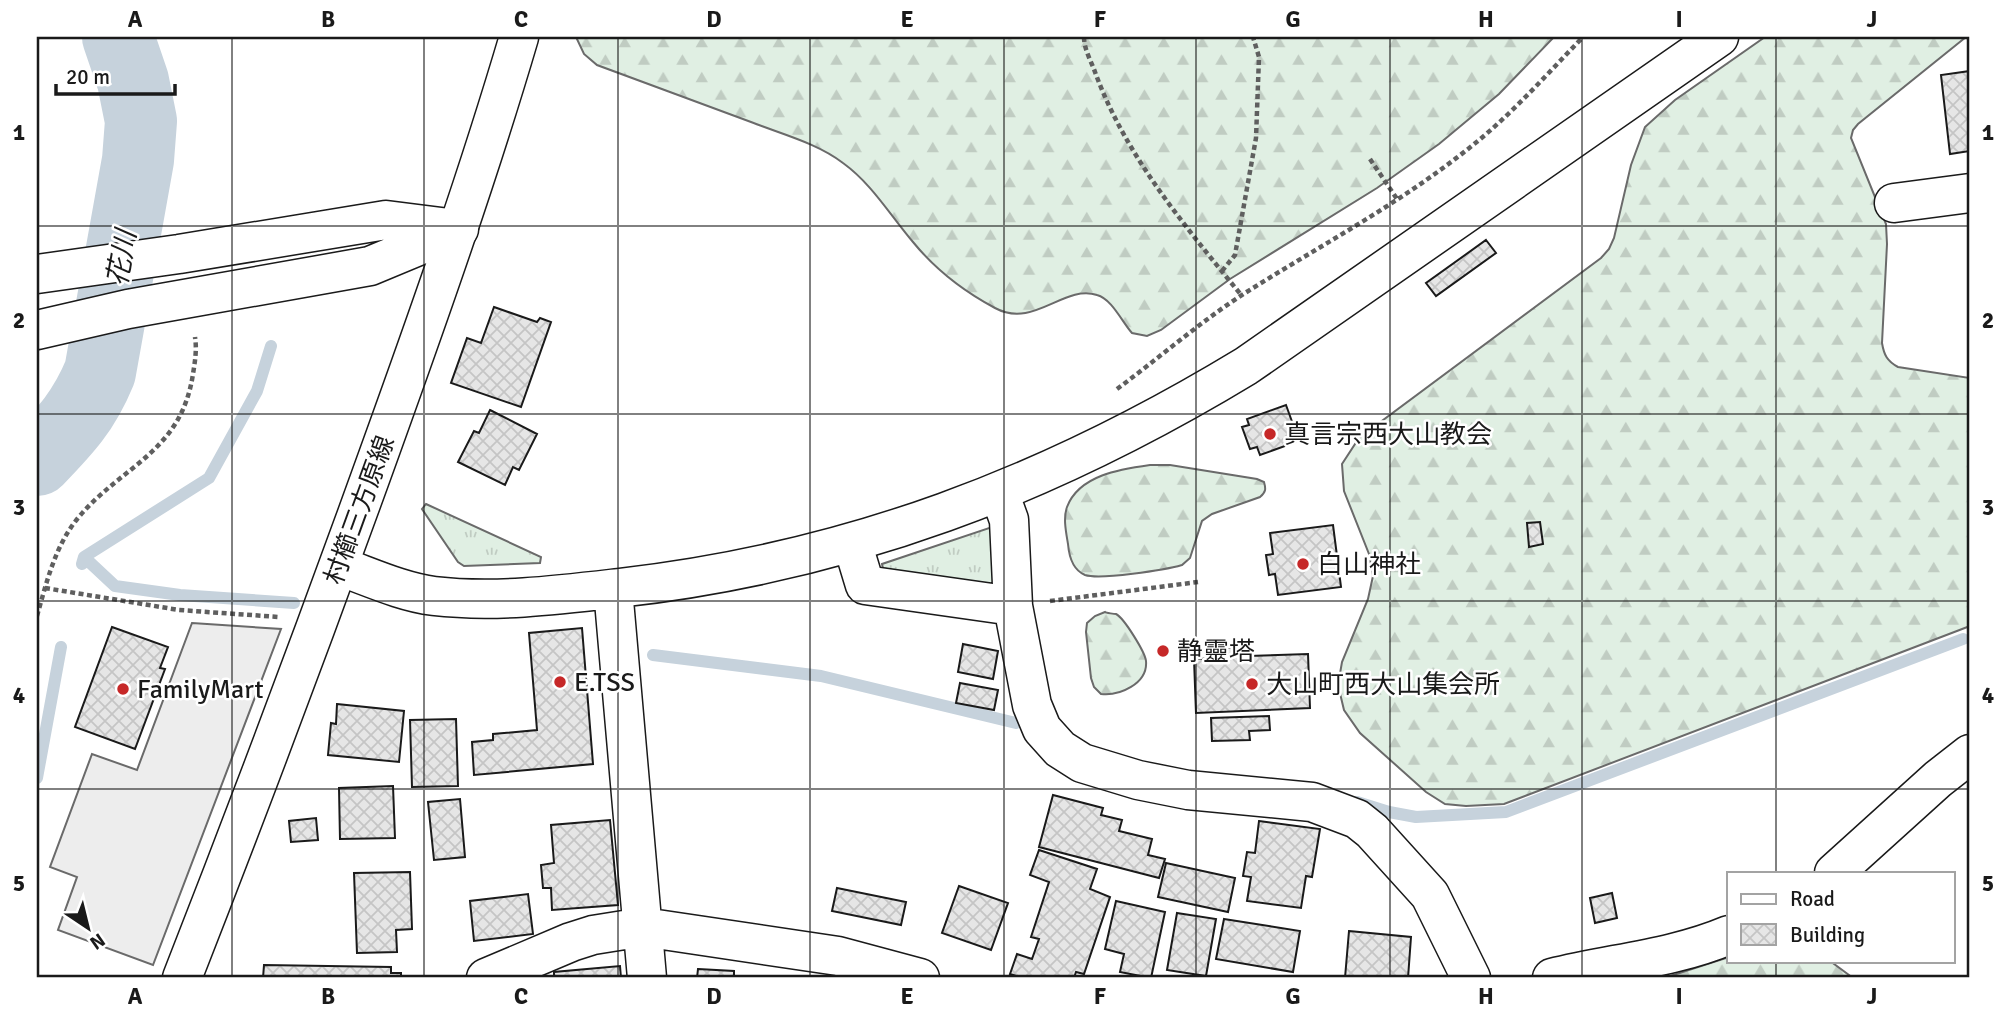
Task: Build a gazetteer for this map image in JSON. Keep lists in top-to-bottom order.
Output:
{
  "streets": {
    "street": ["村櫛三方原線"]
  },
  "water": ["花川"],
  "places": [
    "真言宗西大山教会",
    "白山神社",
    "静靈塔",
    "E.TSS",
    "大山町西大山集会所",
    "FamilyMart"
  ],
  "legend": ["Road", "Building"],
  "scale_bar": "20 m",
  "north": "bottom right",
  "grid": {
    "columns": [
      "A",
      "B",
      "C",
      "D",
      "E",
      "F",
      "G",
      "H",
      "I",
      "J"
    ],
    "rows": [
      "1",
      "2",
      "3",
      "4",
      "5"
    ]
  }
}
